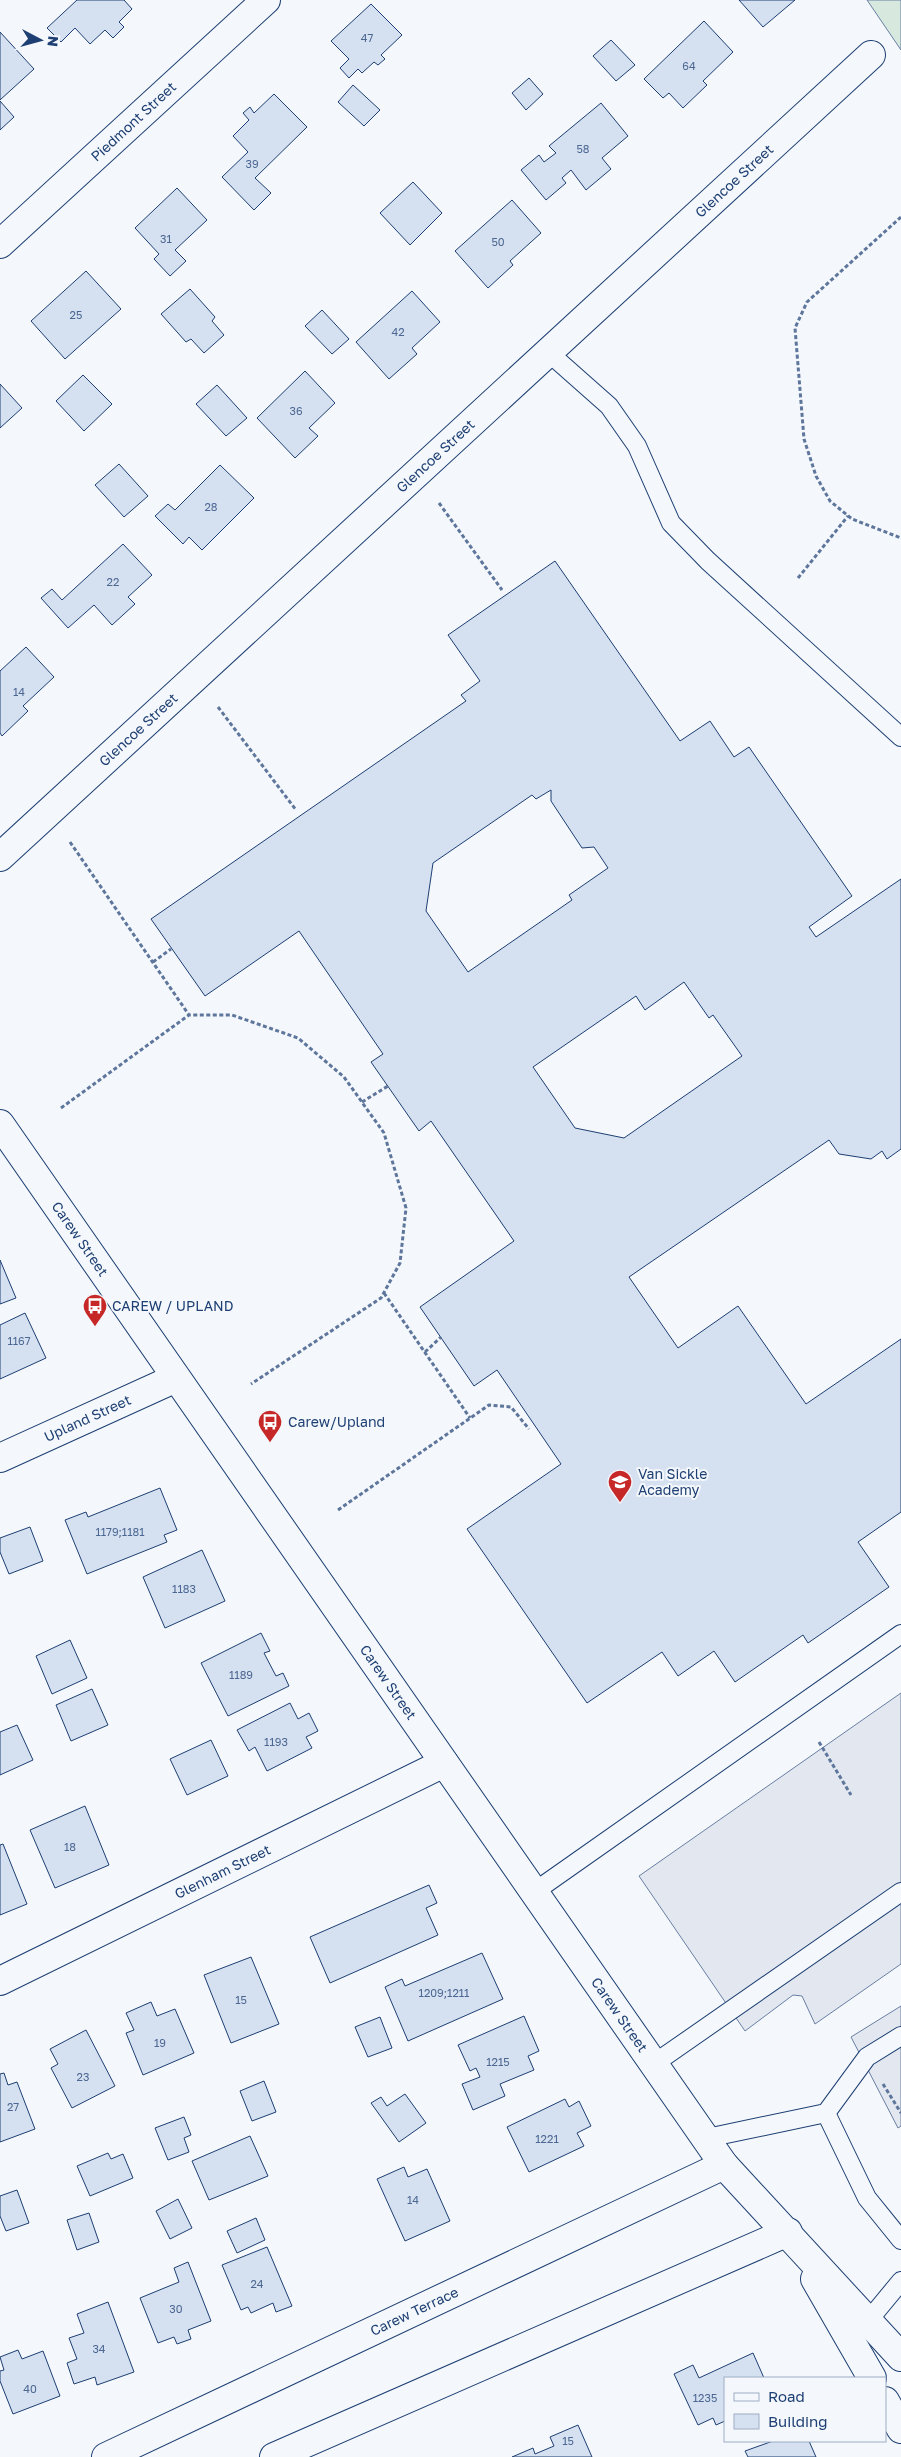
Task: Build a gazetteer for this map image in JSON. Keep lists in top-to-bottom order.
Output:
{
  "streets": {
    "street": [
      "Piedmont Street",
      "Glencoe Street",
      "Carew Street",
      "Upland Street",
      "Glenham Street",
      "Carew Terrace"
    ]
  },
  "crossings": [
    ["Carew Street", "Upland Street"],
    ["Carew Street", "Glenham Street"],
    ["Carew Street", "Carew Terrace"]
  ],
  "places": {
    "bus stop": ["CAREW / UPLAND", "Carew/Upland"],
    "school or university": ["Van Sickle Academy"]
  },
  "house_numbers": [
    "47",
    "64",
    "58",
    "39",
    "31",
    "50",
    "25",
    "42",
    "36",
    "28",
    "22",
    "14",
    "1167",
    "1179;1181",
    "1183",
    "1189",
    "1193",
    "18",
    "1209;1211",
    "15",
    "19",
    "1215",
    "23",
    "27",
    "1221",
    "14",
    "24",
    "30",
    "34",
    "40",
    "1235",
    "15"
  ],
  "legend": ["Road", "Building"],
  "north": "right"
}
